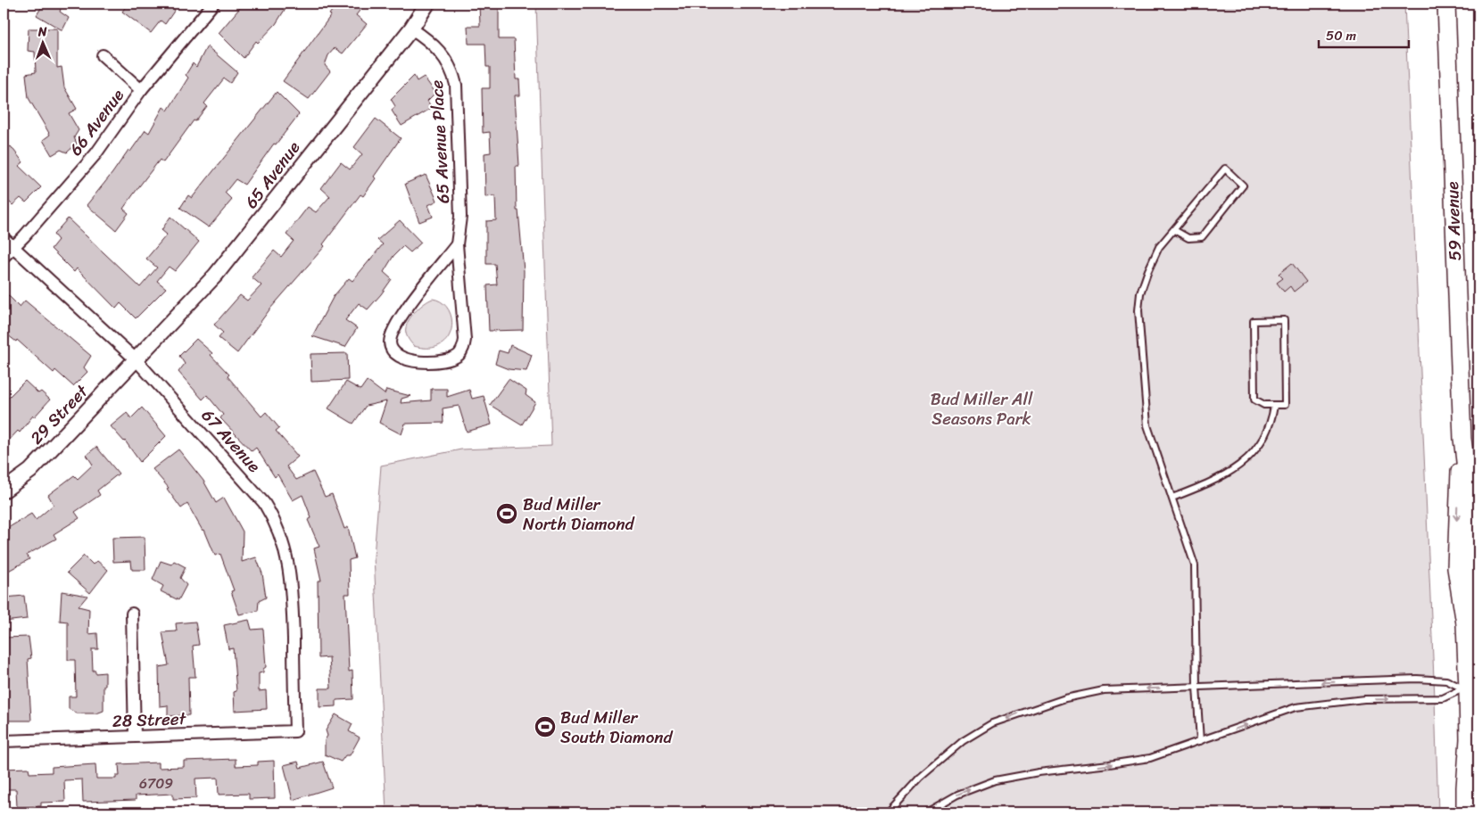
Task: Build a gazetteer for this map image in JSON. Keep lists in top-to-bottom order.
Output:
{
  "streets": {
    "main road": ["59 Avenue"],
    "street": [
      "66 Avenue",
      "65 Avenue Place",
      "65 Avenue",
      "29 Street",
      "67 Avenue",
      "28 Street"
    ]
  },
  "crossings": [
    ["66 Avenue", "67 Avenue"],
    ["65 Avenue Place", "65 Avenue"],
    ["65 Avenue", "29 Street"],
    ["65 Avenue", "67 Avenue"],
    ["29 Street", "67 Avenue"],
    ["67 Avenue", "28 Street"]
  ],
  "parks": ["Bud Miller All Seasons Park"],
  "places": {
    "sports": ["Bud Miller North Diamond", "Bud Miller South Diamond"]
  },
  "house_numbers": ["6709"],
  "scale_bar": "50 m",
  "north": "top"
}
